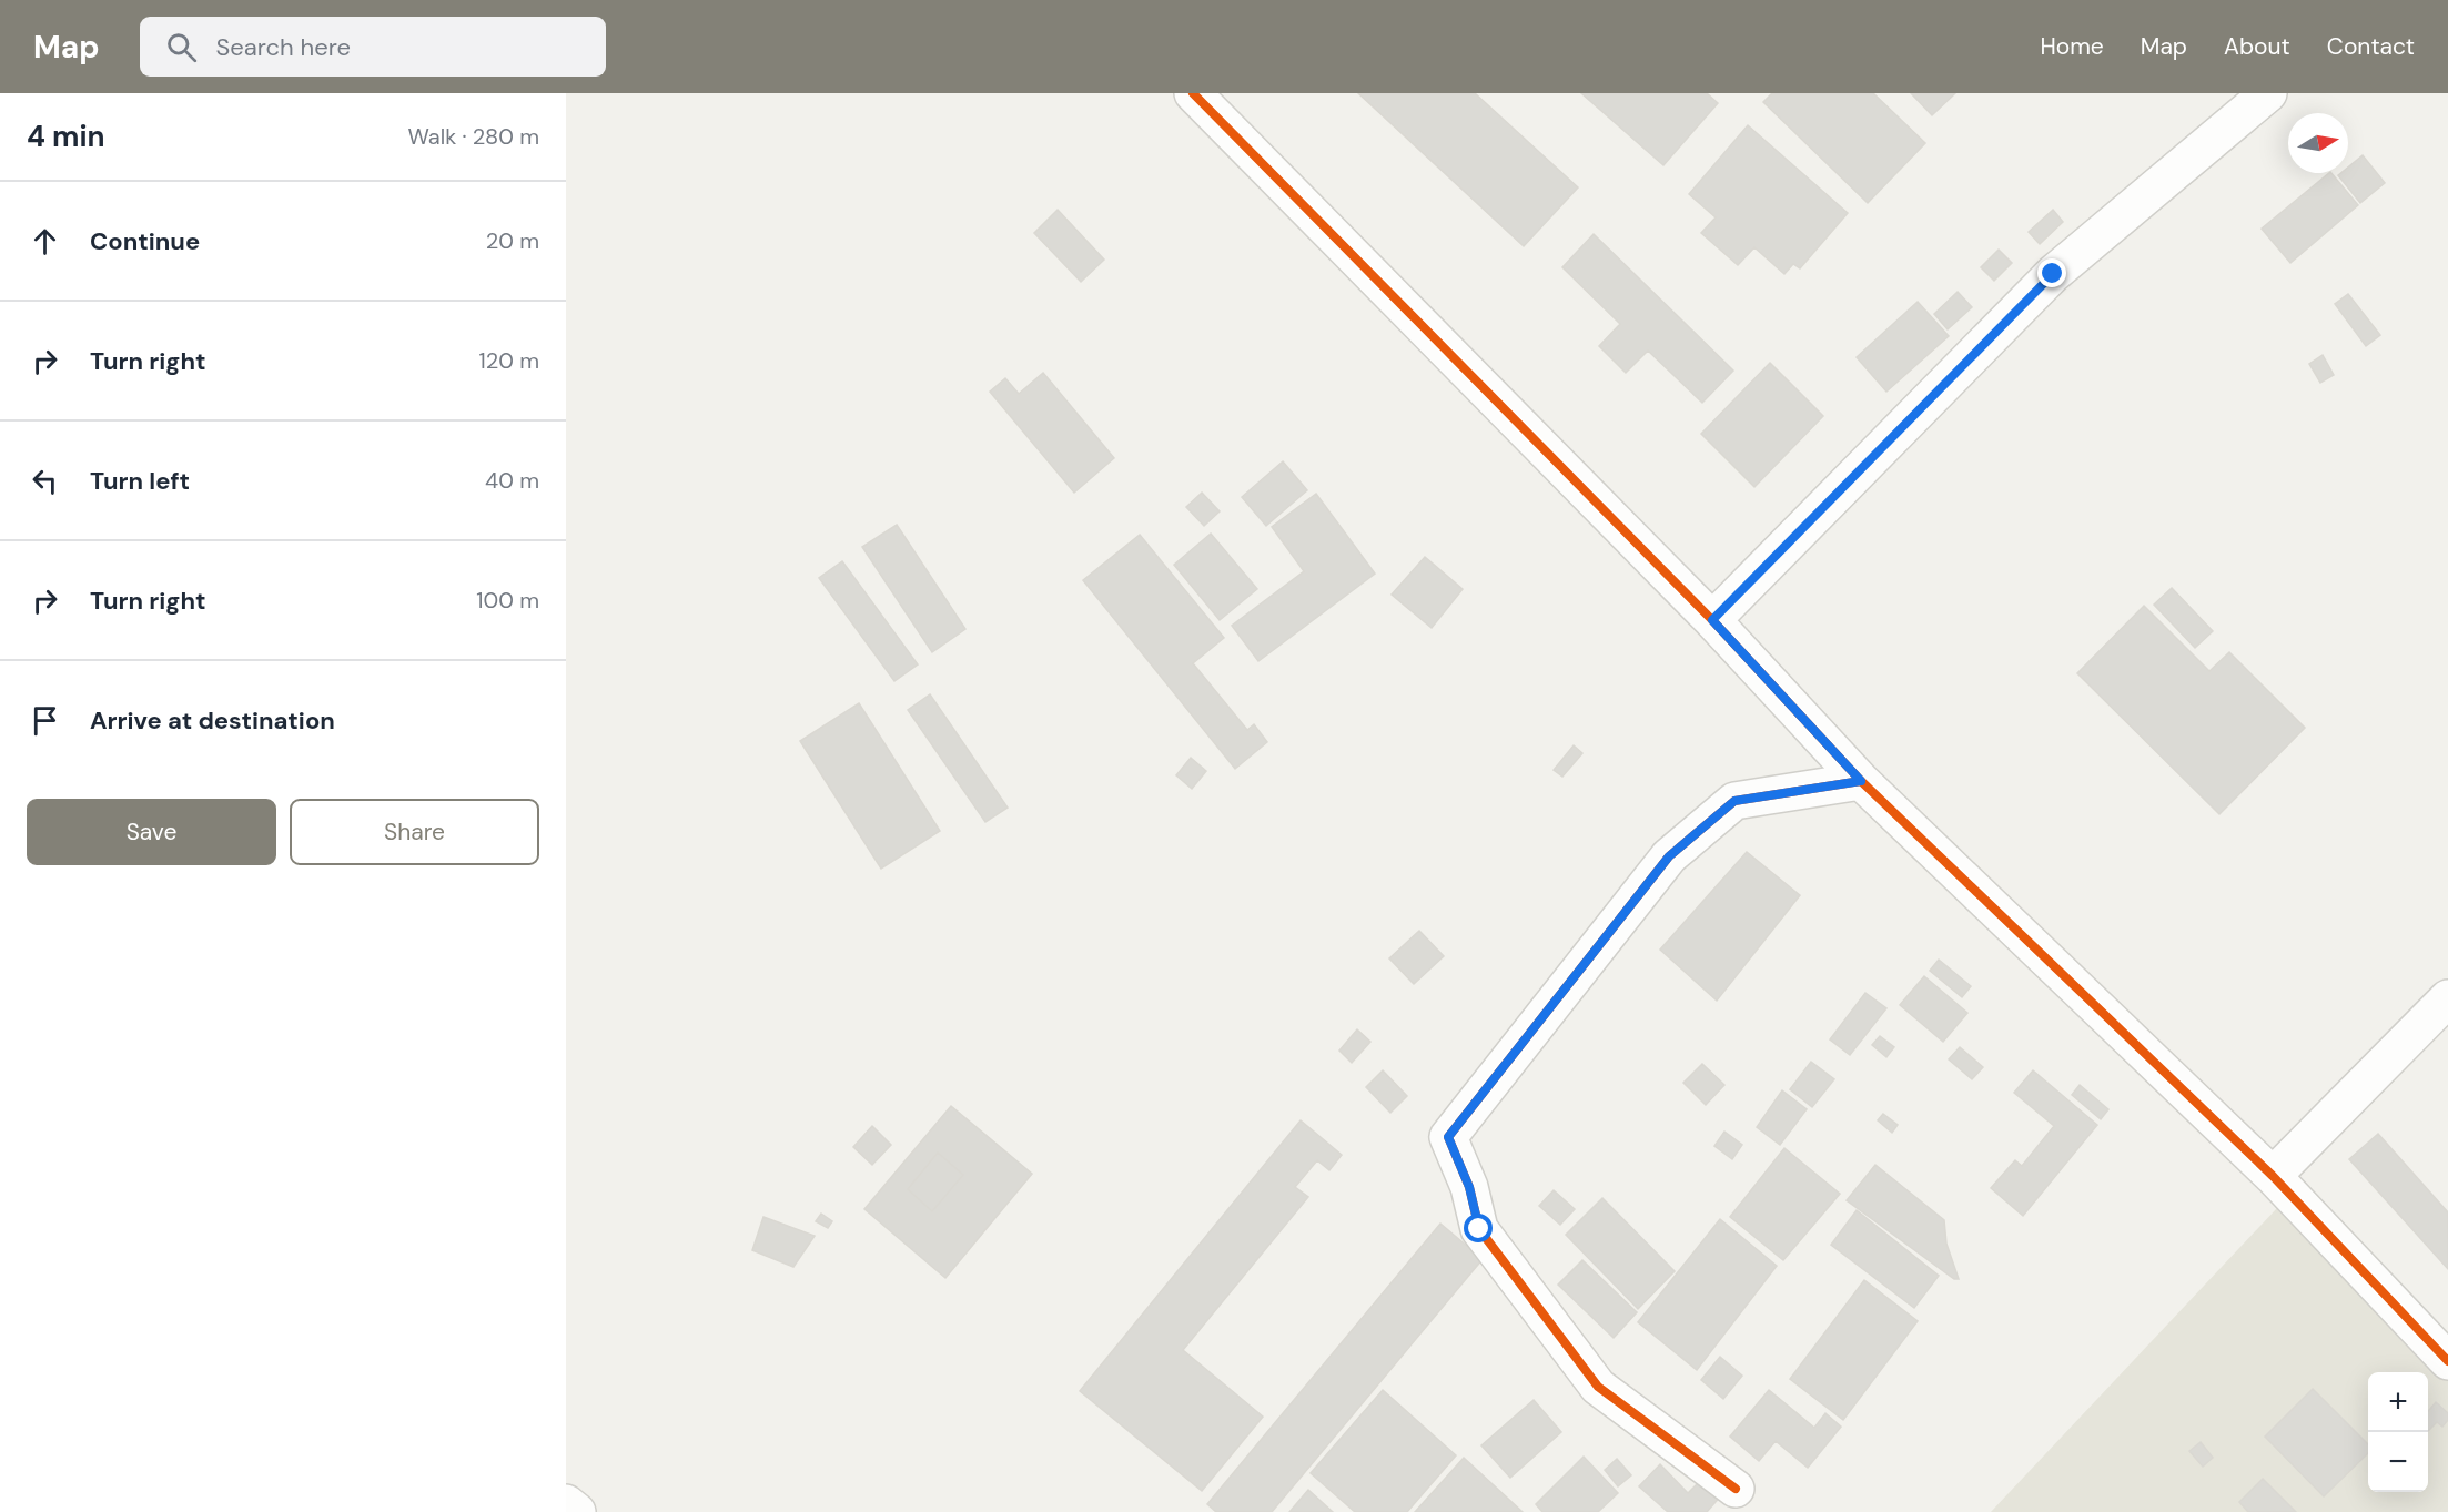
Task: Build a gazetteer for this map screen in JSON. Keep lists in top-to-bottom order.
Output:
{
  "north": "right",
  "page": {
    "header": "Map",
    "search": "Search here",
    "nav": [
      "Home",
      "Map",
      "About",
      "Contact"
    ],
    "heading": ["4 min", "Walk · 280 m"],
    "list": [
      ["Continue", "20 m"],
      ["Turn right", "120 m"],
      ["Turn left", "40 m"],
      ["Turn right", "100 m"],
      "Arrive at destination"
    ],
    "buttons": ["Save", "Share"],
    "map_buttons": ["+", "−"]
  }
}
